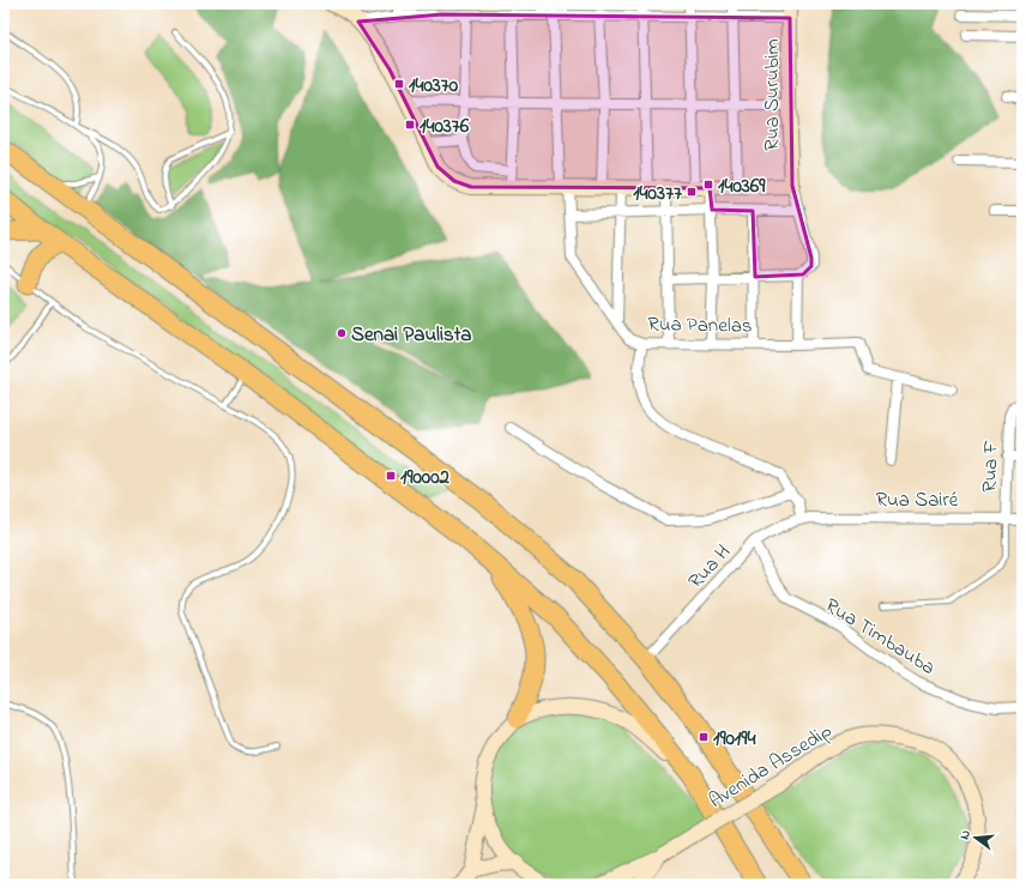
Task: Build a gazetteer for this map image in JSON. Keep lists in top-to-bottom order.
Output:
{
  "streets": {
    "main road": ["Rua Surubim", "Avenida Assedip"],
    "street": [
      "Rua Panelas",
      "Rua F",
      "Rua Sairé",
      "Rua H",
      "Rua Timbauba"
    ]
  },
  "crossings": [
    ["Rua F", "Rua Sairé"],
    ["Rua Sairé", "Rua H"],
    ["Rua H", "Rua Timbauba"]
  ],
  "places": {
    "transit": [
      "140370",
      "140376",
      "140369",
      "140377",
      "190002",
      "190194"
    ],
    "other": ["Senai Paulista"]
  },
  "north": "left"
}
